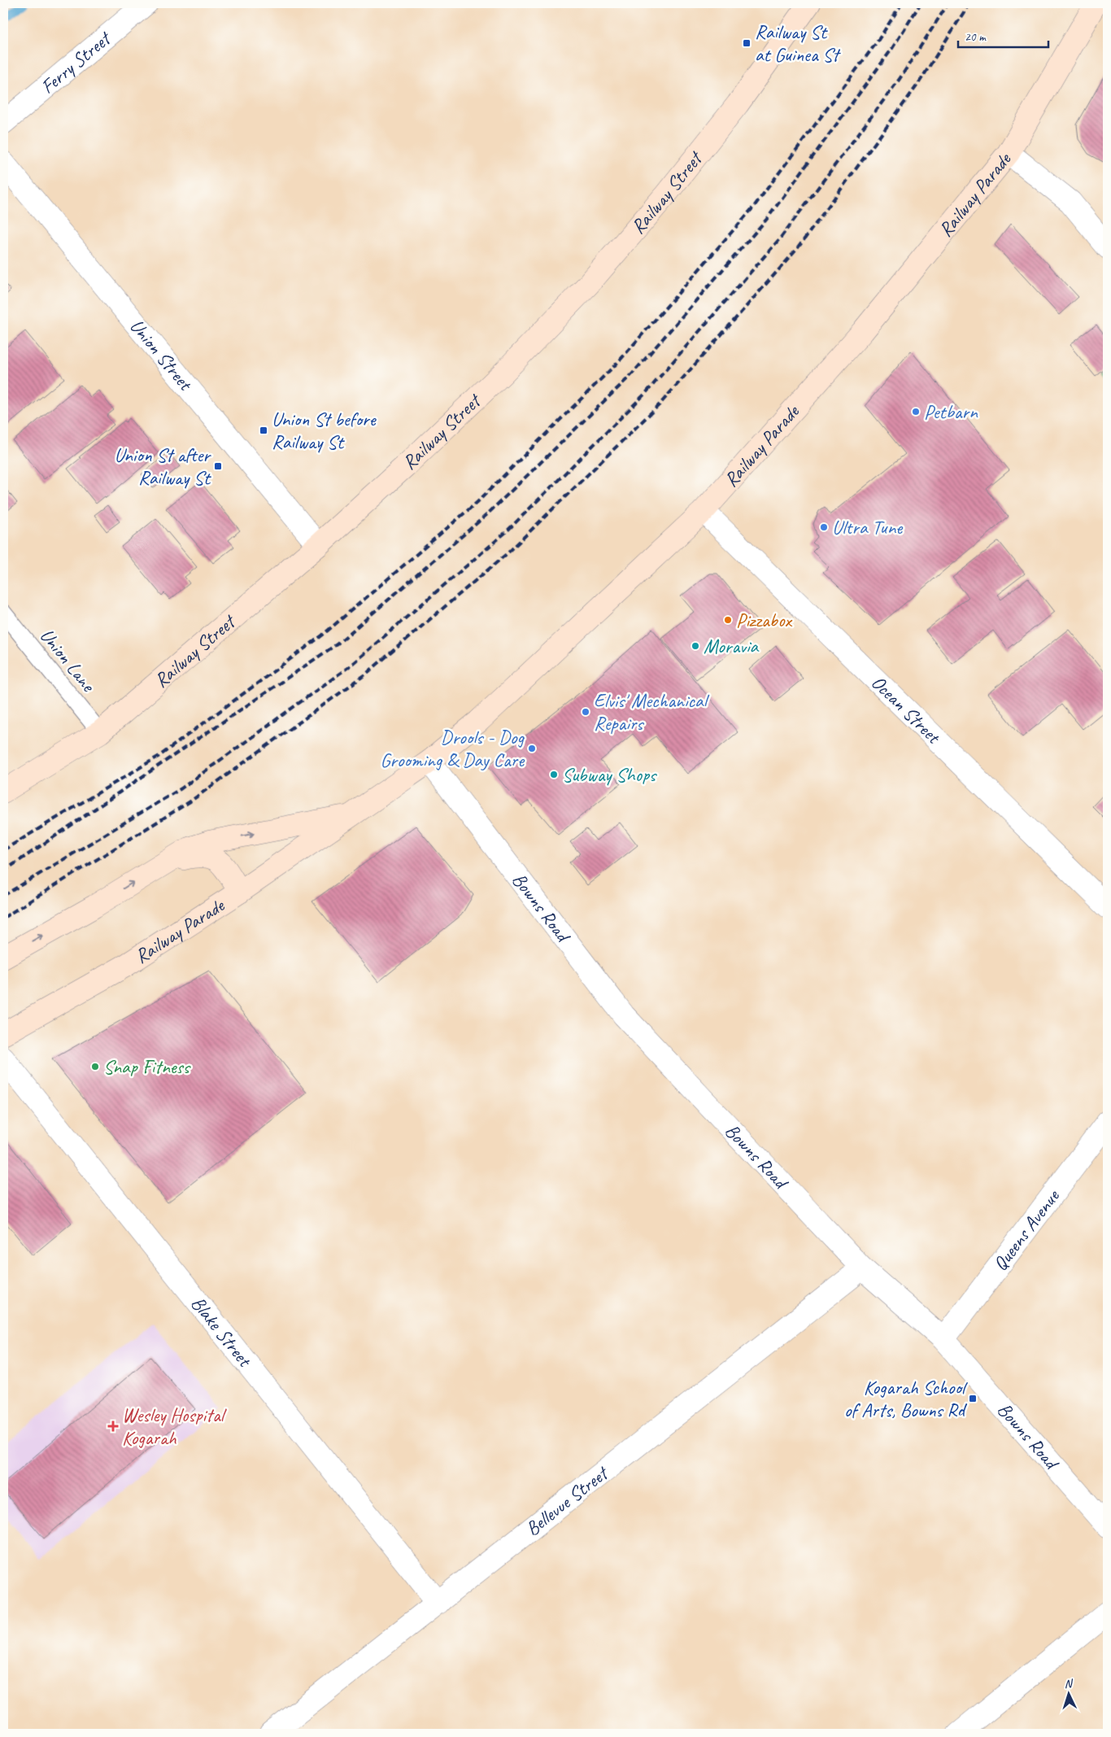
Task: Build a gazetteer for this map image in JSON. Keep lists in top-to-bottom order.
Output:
{
  "streets": {
    "main road": ["Railway Street", "Railway Parade"],
    "street": [
      "Ferry Street",
      "Union Street",
      "Ocean Street",
      "Bowns Road",
      "Queens Avenue",
      "Blake Street",
      "Bellevue Street"
    ],
    "lane": ["Union Lane"]
  },
  "crossings": [
    ["Railway Street", "Union Street"],
    ["Railway Street", "Union Lane"],
    ["Railway Parade", "Ocean Street"],
    ["Railway Parade", "Bowns Road"],
    ["Bowns Road", "Queens Avenue"],
    ["Bowns Road", "Bellevue Street"],
    ["Blake Street", "Bellevue Street"]
  ],
  "places": {
    "transit": [
      "Railway St at Guinea St",
      "Union St before Railway St",
      "Union St after Railway St",
      "Kogarah School of Arts, Bowns Rd"
    ],
    "other": [
      "Petbarn",
      "Ultra Tune",
      "Pizzabox",
      "Moravia",
      "Elvis' Mechanical Repairs",
      "Drools - Dog Grooming & Day Care",
      "Subway Shops",
      "Snap Fitness"
    ],
    "health": ["Wesley Hospital Kogarah"]
  },
  "scale_bar": "20 m",
  "north": "top"
}
